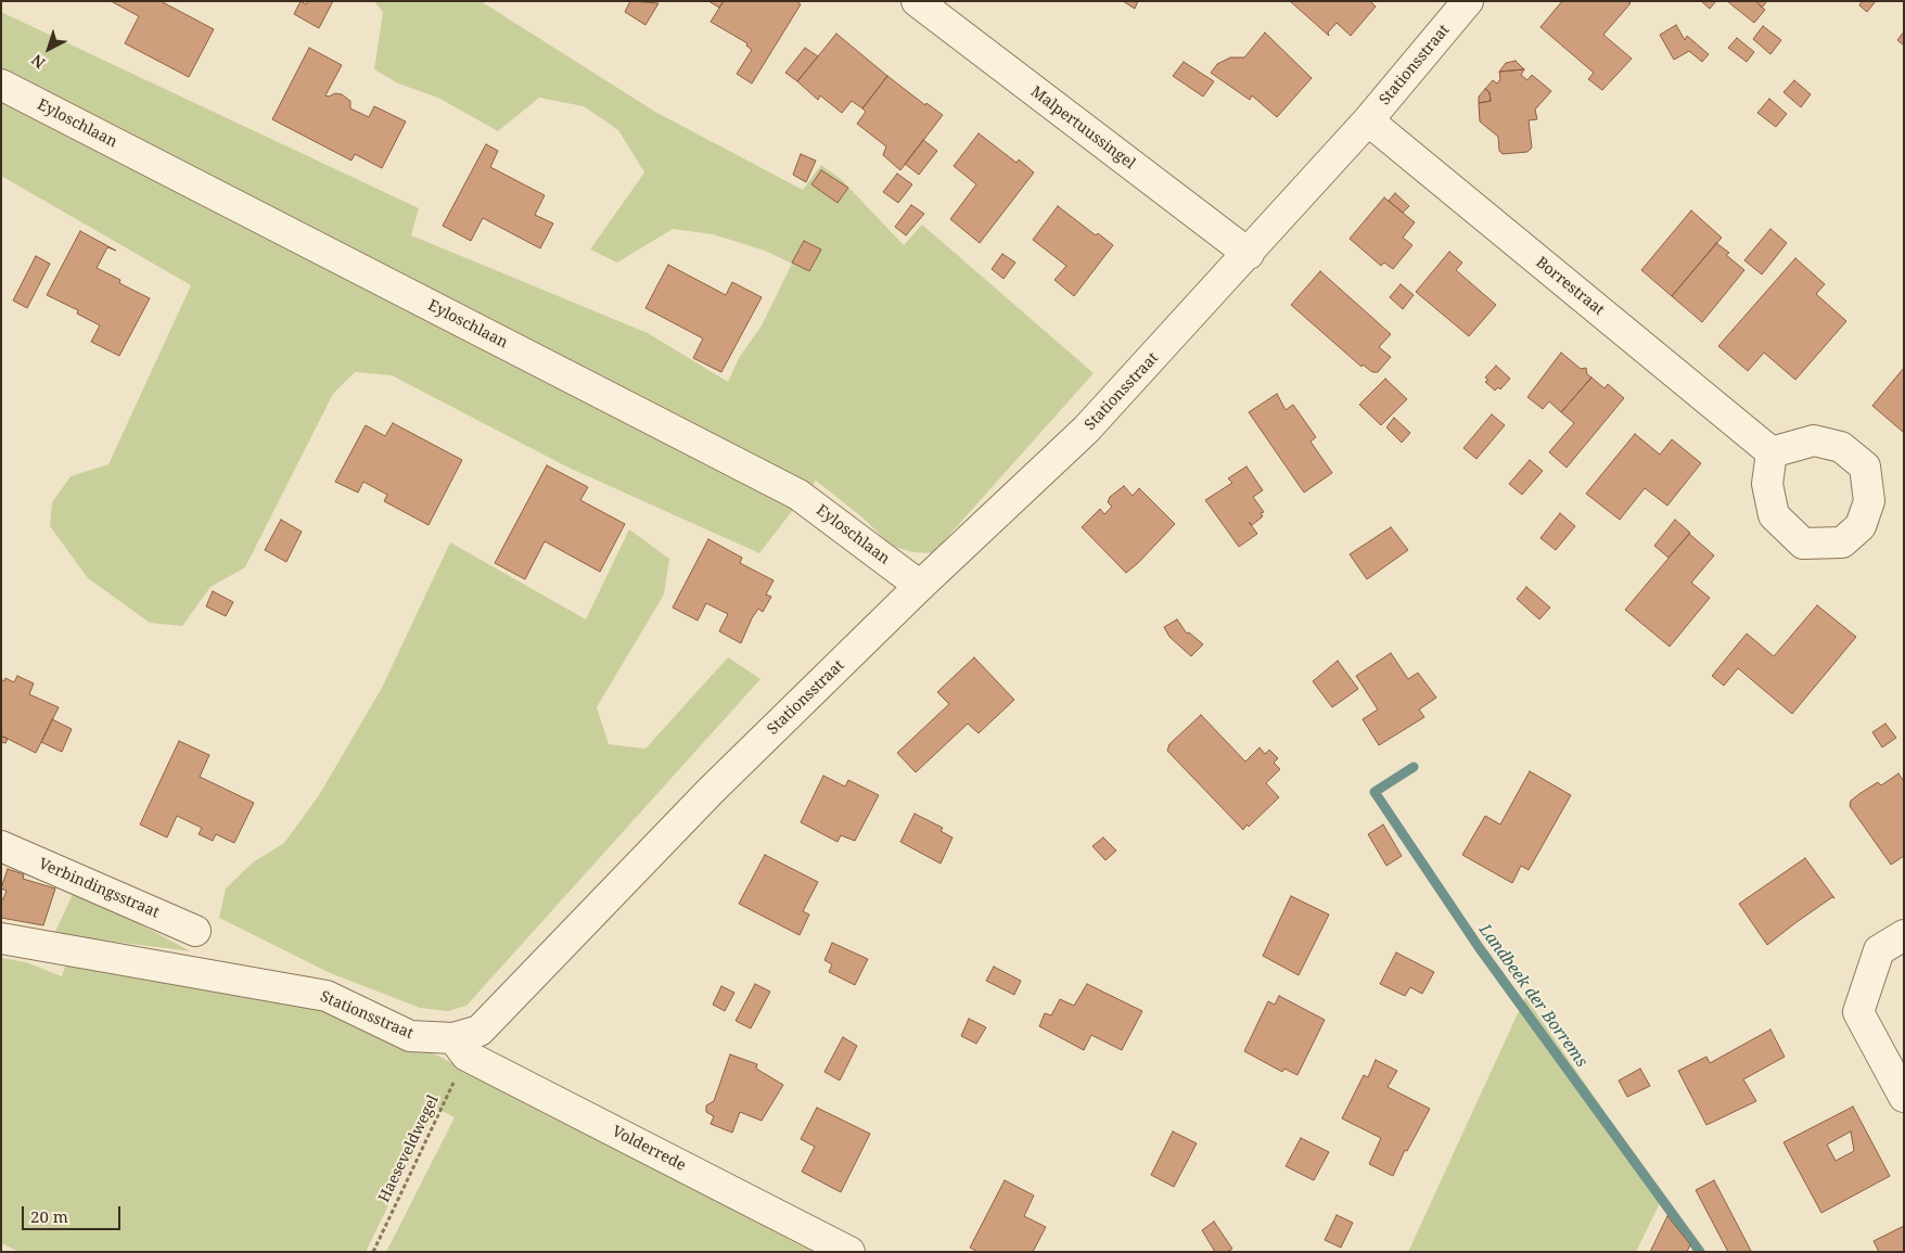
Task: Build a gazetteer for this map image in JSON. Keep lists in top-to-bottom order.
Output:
{
  "streets": {
    "street": [
      "Stationsstraat",
      "Eyloschlaan",
      "Malpertuussingel",
      "Borrestraat",
      "Verbindingsstraat",
      "Volderrede"
    ],
    "path": ["Haeseveldwegel"]
  },
  "crossings": [
    ["Stationsstraat", "Eyloschlaan"],
    ["Stationsstraat", "Malpertuussingel"],
    ["Stationsstraat", "Borrestraat"],
    ["Stationsstraat", "Haeseveldwegel"],
    ["Stationsstraat", "Volderrede"],
    ["Haeseveldwegel", "Volderrede"]
  ],
  "water": ["Landbeek der Borrems"],
  "scale_bar": "20 m",
  "north": "bottom left"
}
